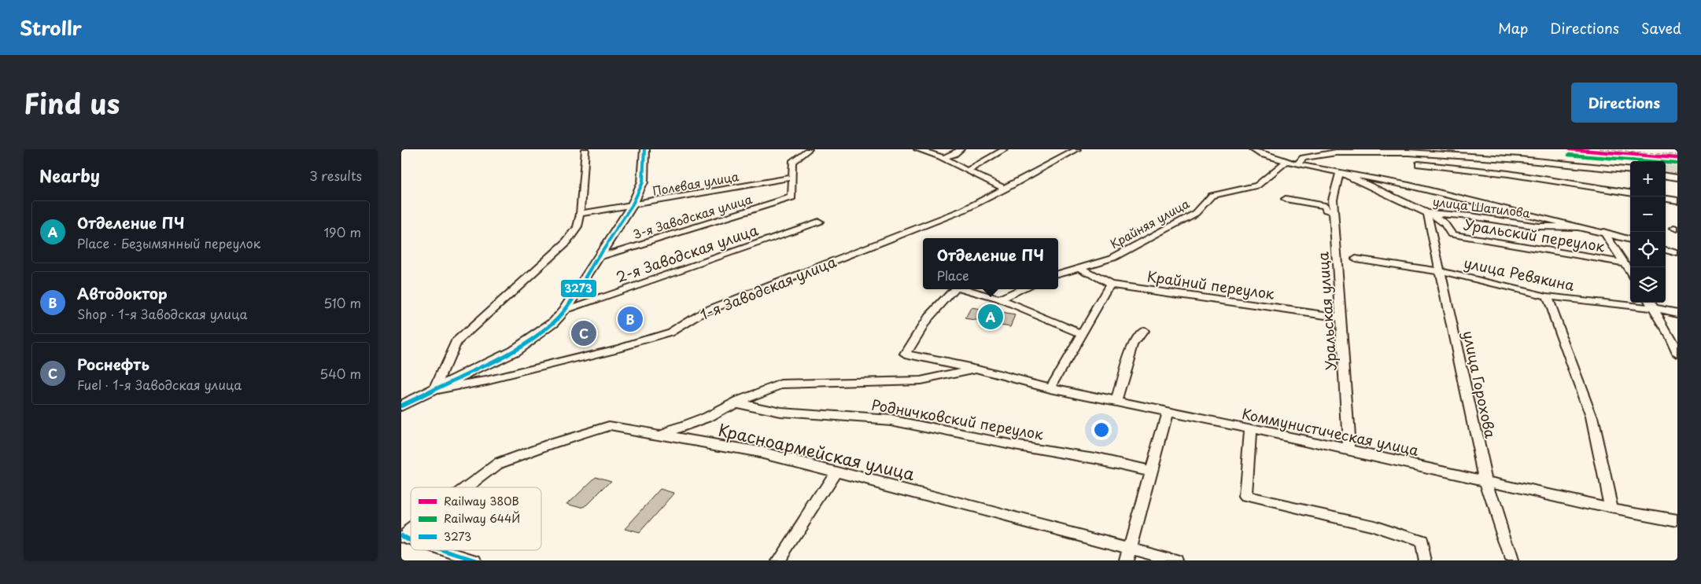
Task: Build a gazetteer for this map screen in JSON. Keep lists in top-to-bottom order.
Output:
{
  "streets": {
    "main road": ["1-я Заводская улица"],
    "street": [
      "Полевая улица",
      "улица Шатилова",
      "3-я Заводская улица",
      "Крайняя улица",
      "Уральский переулок",
      "2-я Заводская улица",
      "улица Ревякина",
      "Крайний переулок",
      "Уральская улица",
      "улица Горохова",
      "Родничковский переулок",
      "Коммунистическая улица",
      "Красноармейская улица"
    ]
  },
  "crossings": [
    ["Полевая улица", "3-я Заводская улица"],
    ["улица Шатилова", "Крайняя улица"],
    ["улица Шатилова", "Уральский переулок"],
    ["улица Шатилова", "Уральская улица"],
    ["улица Шатилова", "улица Горохова"],
    ["Крайняя улица", "Крайний переулок"],
    ["Уральский переулок", "улица Горохова"],
    ["улица Ревякина", "улица Горохова"],
    ["Крайний переулок", "Уральская улица"],
    ["Уральская улица", "Коммунистическая улица"],
    ["улица Горохова", "Коммунистическая улица"],
    ["Родничковский переулок", "Коммунистическая улица"],
    ["Коммунистическая улица", "Красноармейская улица"]
  ],
  "lines": ["rail line 380В", "transit line 3273", "rail line 644Й"],
  "legend": ["Railway 380В", "Railway 644Й", "3273"],
  "page": {
    "header": "Strollr",
    "nav": ["Map", "Directions", "Saved"],
    "title": "Find us",
    "buttons": "Directions",
    "heading": ["Nearby", "3 results"],
    "map_buttons": ["+", "−"],
    "list": [
      {
        "mark": "A",
        "name": "Отделение ПЧ",
        "note": "Place · Безымянный переулок",
        "value": "190 m"
      },
      {
        "mark": "B",
        "name": "Автодоктор",
        "note": "Shop · 1-я Заводская улица",
        "value": "510 m"
      },
      {
        "mark": "C",
        "name": "Роснефть",
        "note": "Fuel · 1-я Заводская улица",
        "value": "540 m"
      }
    ],
    "popup": ["Отделение ПЧ", "Place"],
    "pins": ["A", "B", "C"]
  }
}
